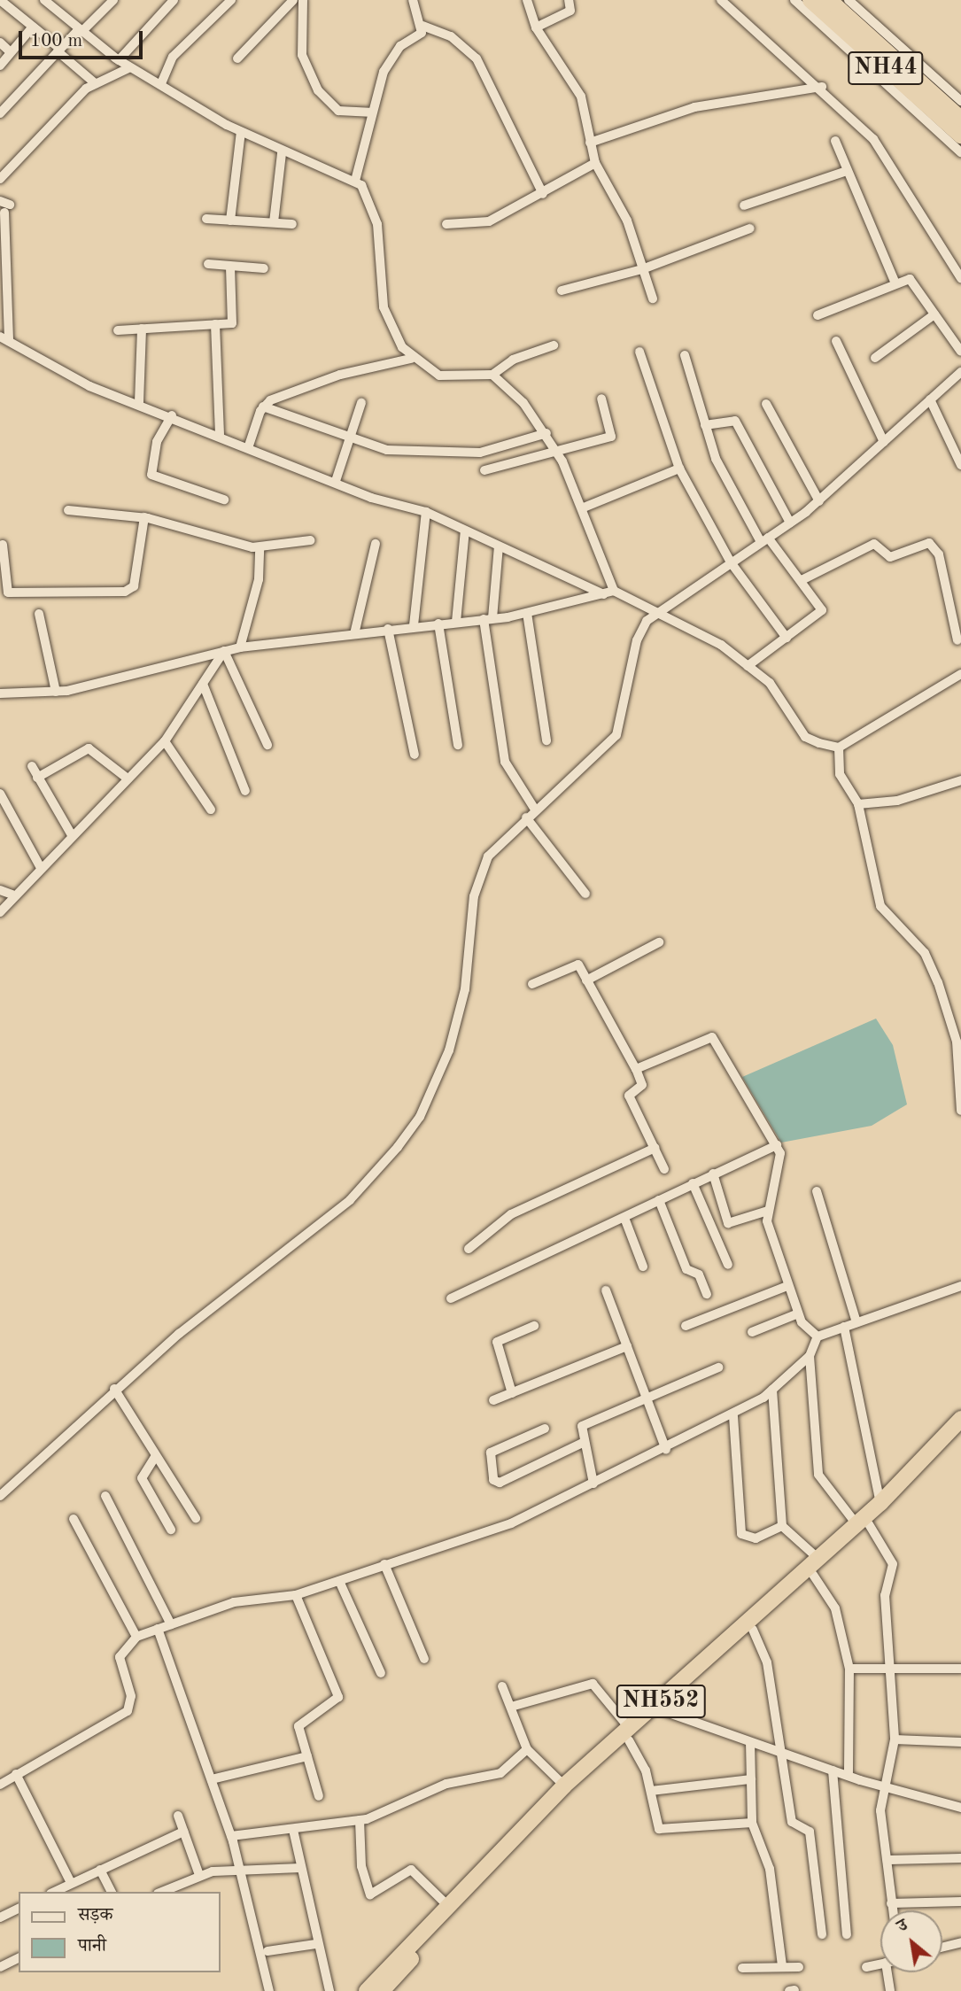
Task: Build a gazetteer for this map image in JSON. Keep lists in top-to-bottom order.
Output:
{
  "streets": {
    "highway": ["NH44", "NH552"]
  },
  "legend": ["सड़क", "पानी"],
  "scale_bar": "100 m",
  "north": "top left"
}
